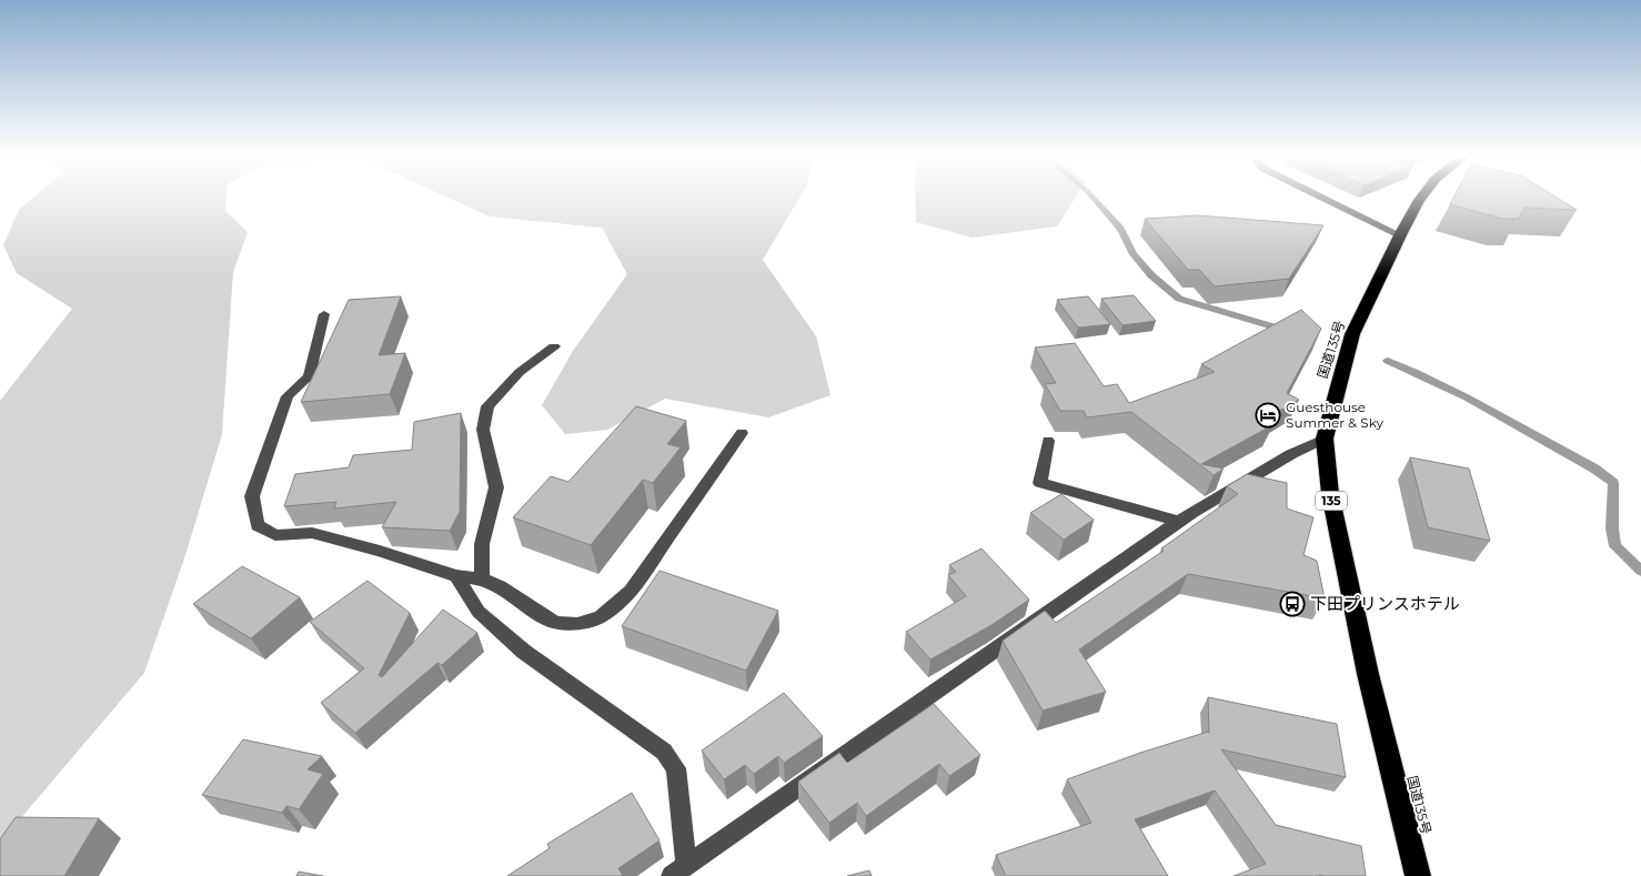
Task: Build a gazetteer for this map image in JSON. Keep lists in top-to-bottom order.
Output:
{
  "streets": {
    "highway": ["国道135号", "135"]
  },
  "places": {
    "hotel": ["Guesthouse Summer & Sky"],
    "bus stop": ["下田プリンスホテル"]
  }
}
